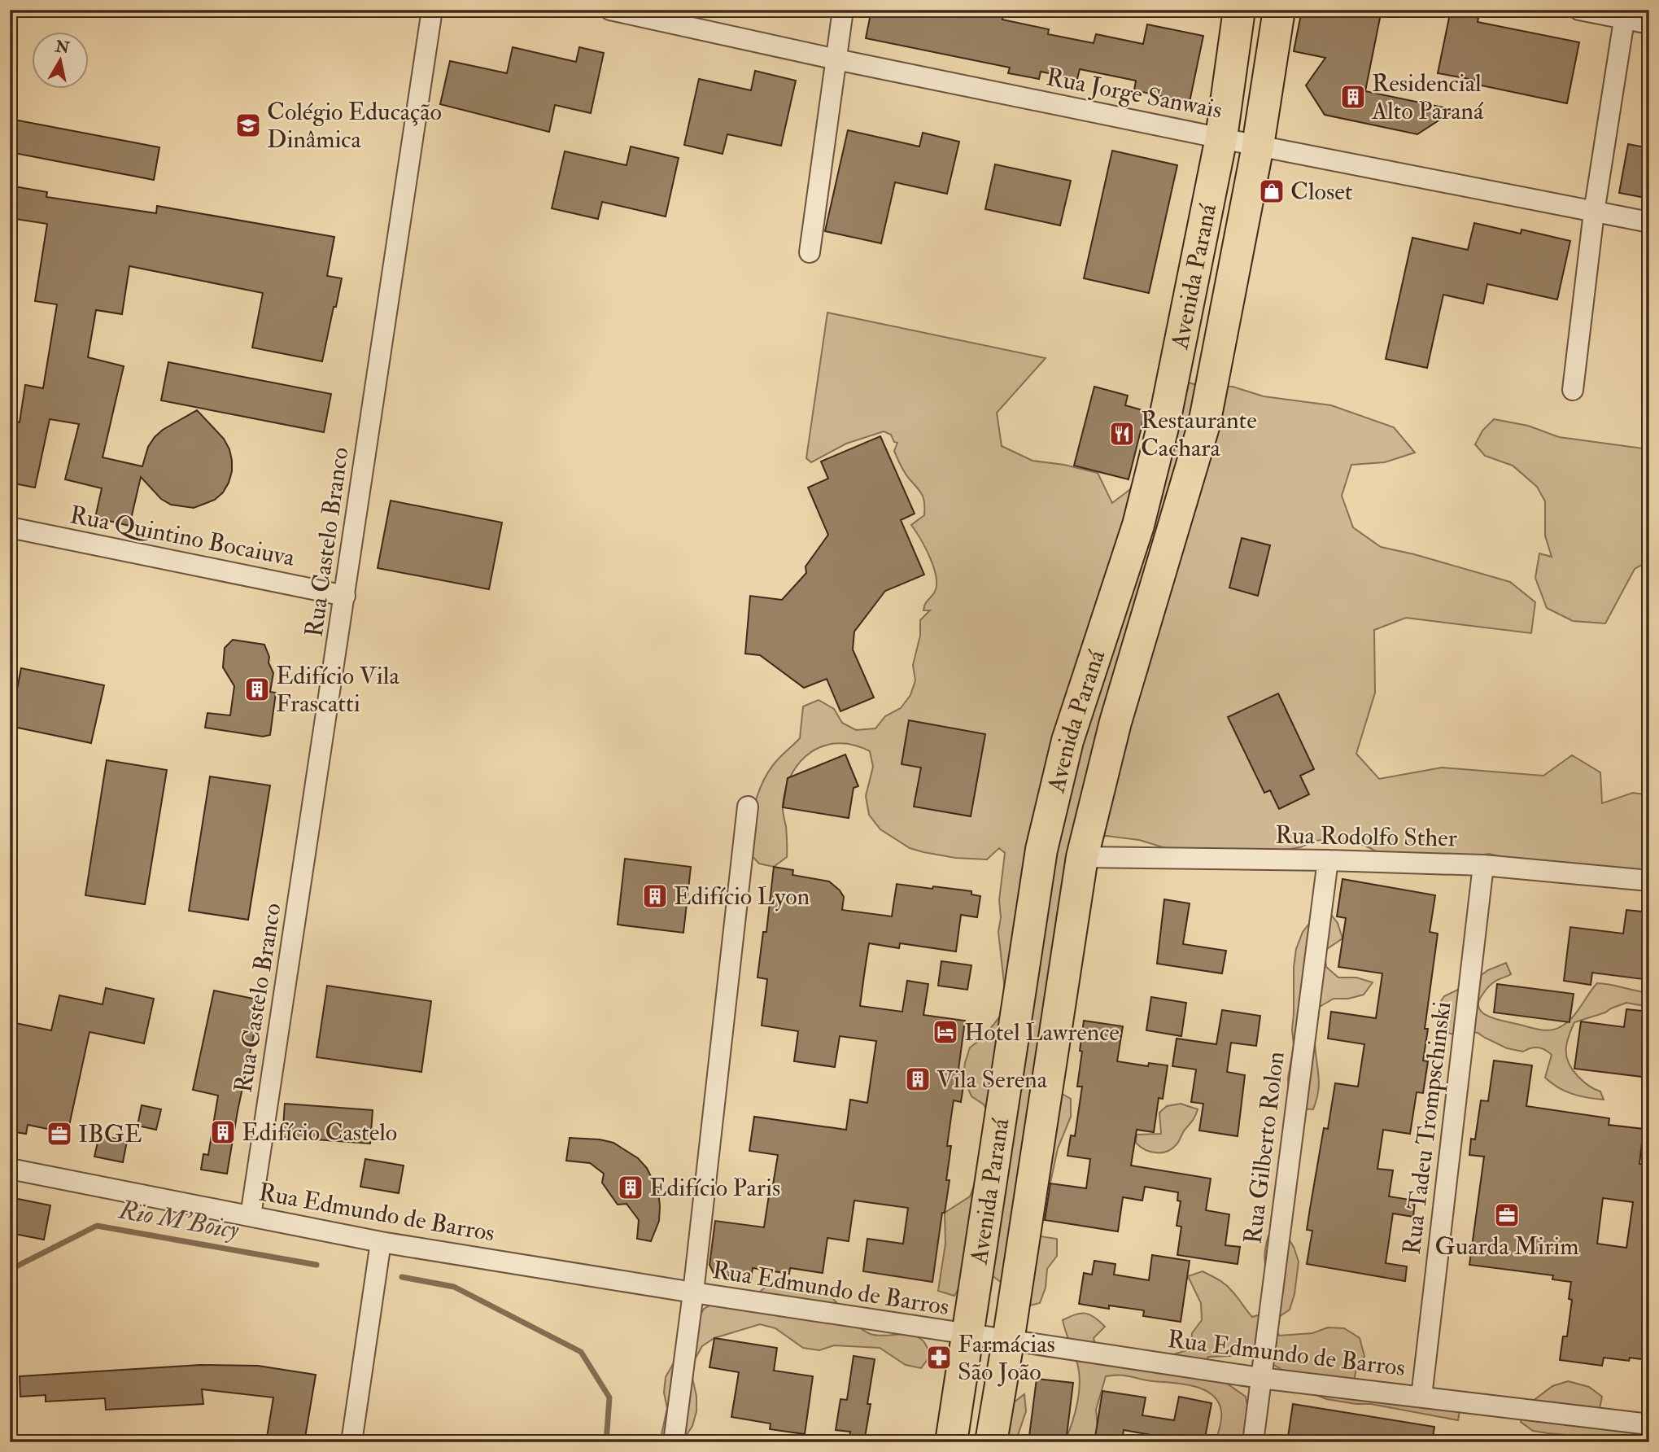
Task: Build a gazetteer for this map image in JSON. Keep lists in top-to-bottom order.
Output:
{
  "streets": {
    "main road": ["Avenida Paraná"],
    "street": [
      "Rua Jorge Sanwais",
      "Rua Quintino Bocaiuva",
      "Rua Castelo Branco",
      "Rua Rodolfo Sther",
      "Rua Tadeu Trompschinski",
      "Rua Gilberto Rolon",
      "Rua Edmundo de Barros"
    ]
  },
  "crossings": [
    ["Rua Jorge Sanwais", "Avenida Paraná"],
    ["Avenida Paraná", "Rua Rodolfo Sther"],
    ["Avenida Paraná", "Rua Edmundo de Barros"],
    ["Rua Quintino Bocaiuva", "Rua Castelo Branco"],
    ["Rua Castelo Branco", "Rua Edmundo de Barros"],
    ["Rua Rodolfo Sther", "Rua Tadeu Trompschinski"],
    ["Rua Rodolfo Sther", "Rua Gilberto Rolon"],
    ["Rua Tadeu Trompschinski", "Rua Edmundo de Barros"],
    ["Rua Gilberto Rolon", "Rua Edmundo de Barros"]
  ],
  "water": ["Rio M'Boicy"],
  "places": {
    "building": [
      "Residencial Alto Paraná",
      "Edifício Vila Frascatti",
      "Edifício Lyon",
      "Vila Serena",
      "Edifício Castelo",
      "Edifício Paris"
    ],
    "school or university": ["Colégio Educação Dinâmica"],
    "shop": ["Closet"],
    "restaurant": ["Restaurante Cachara"],
    "hotel": ["Hotel Lawrence"],
    "office": ["IBGE", "Guarda Mirim"],
    "pharmacy": ["Farmácias São João"]
  },
  "north": "top"
}
